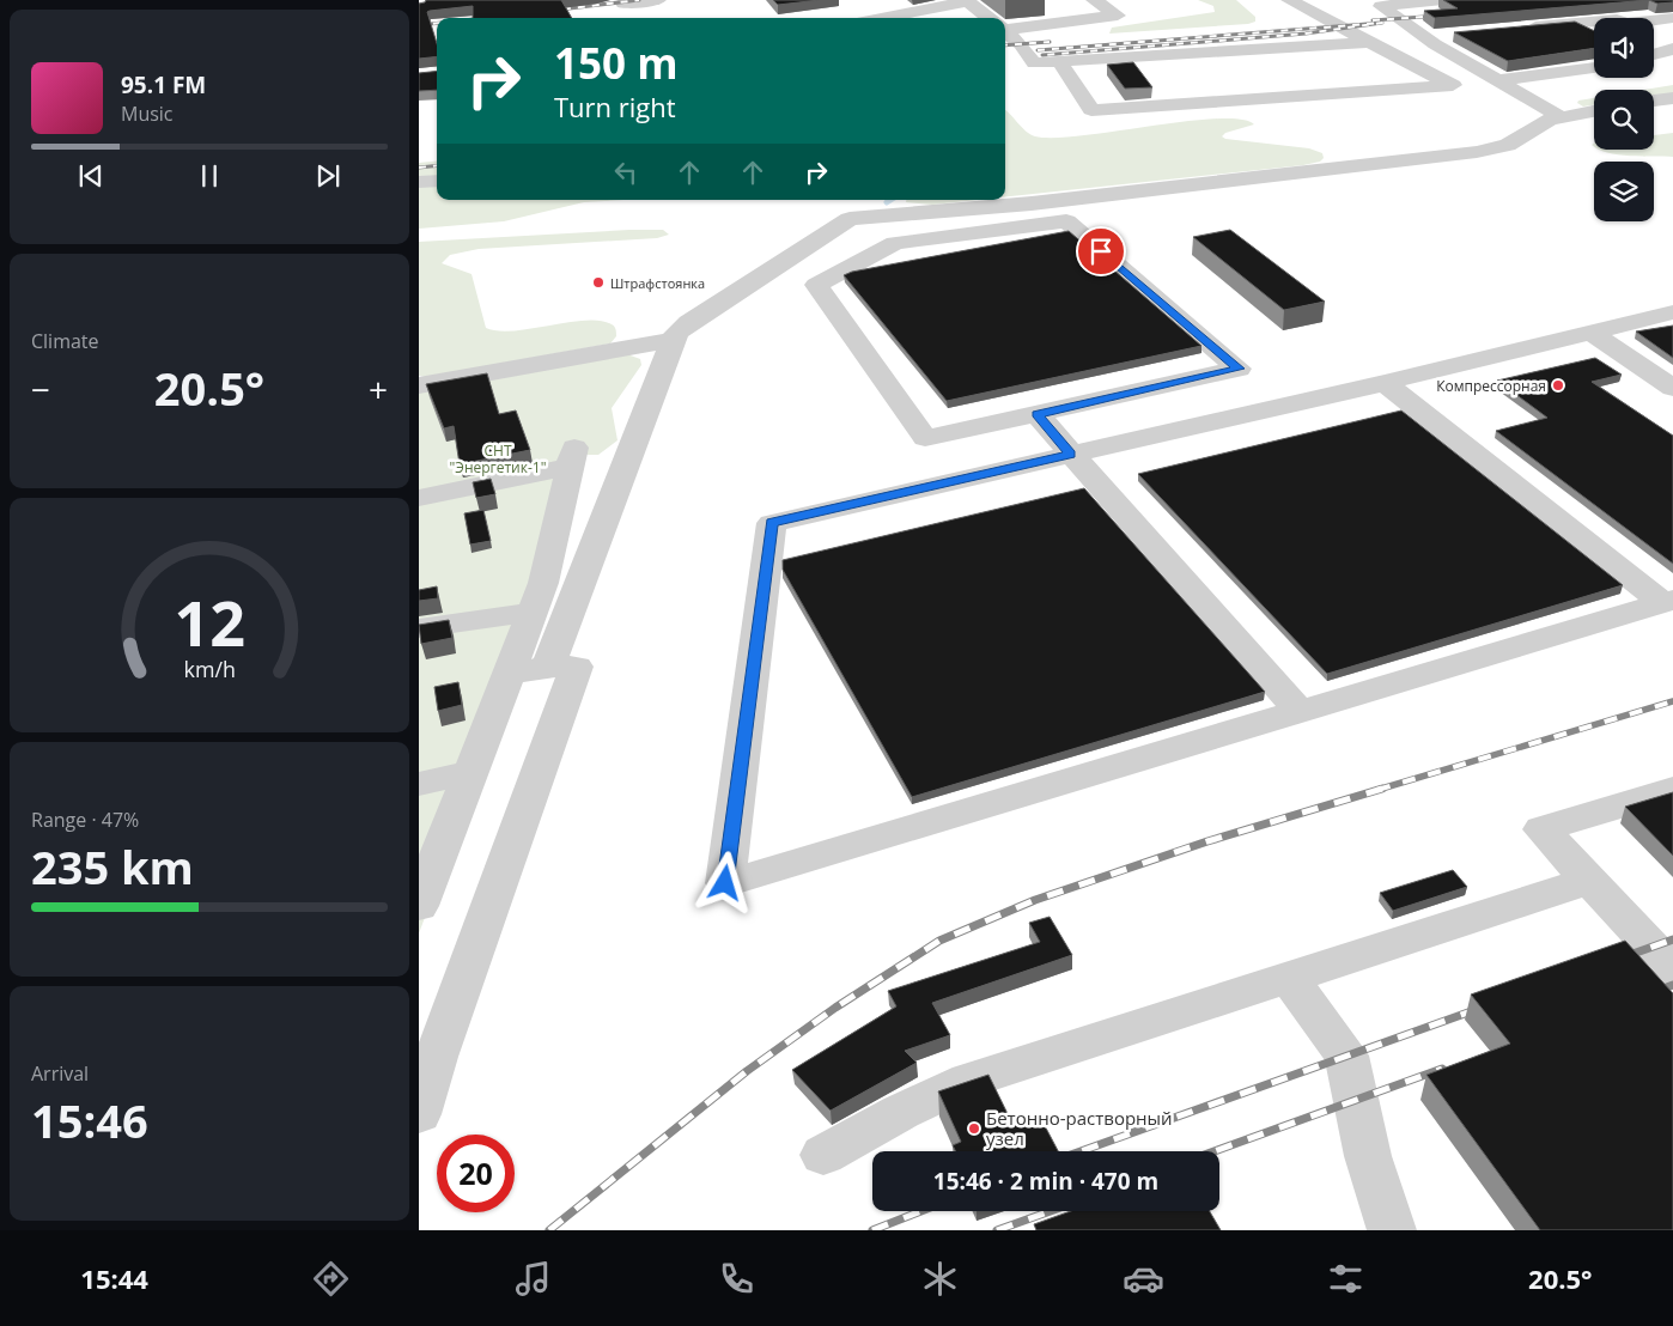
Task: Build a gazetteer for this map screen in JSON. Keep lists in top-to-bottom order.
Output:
{
  "parks": ["СНТ \"Энергетик-1\""],
  "places": ["Штрафстоянка", "Компрессорная", "Бетонно-растворный узел"],
  "page": {
    "turn": ["150 m", "Turn right"],
    "song": ["95.1 FM", "Music"],
    "tile": [
      "Climate",
      ["Range · 47%", "235 km"],
      ["Arrival", "15:46"]
    ],
    "heat": ["−", "20.5°", "+"],
    "limit": "20",
    "trip": "15:46 · 2 min · 470 m",
    "tabs": ["15:44", "20.5°"],
    "gauge": ["12", "km/h"]
  }
}
